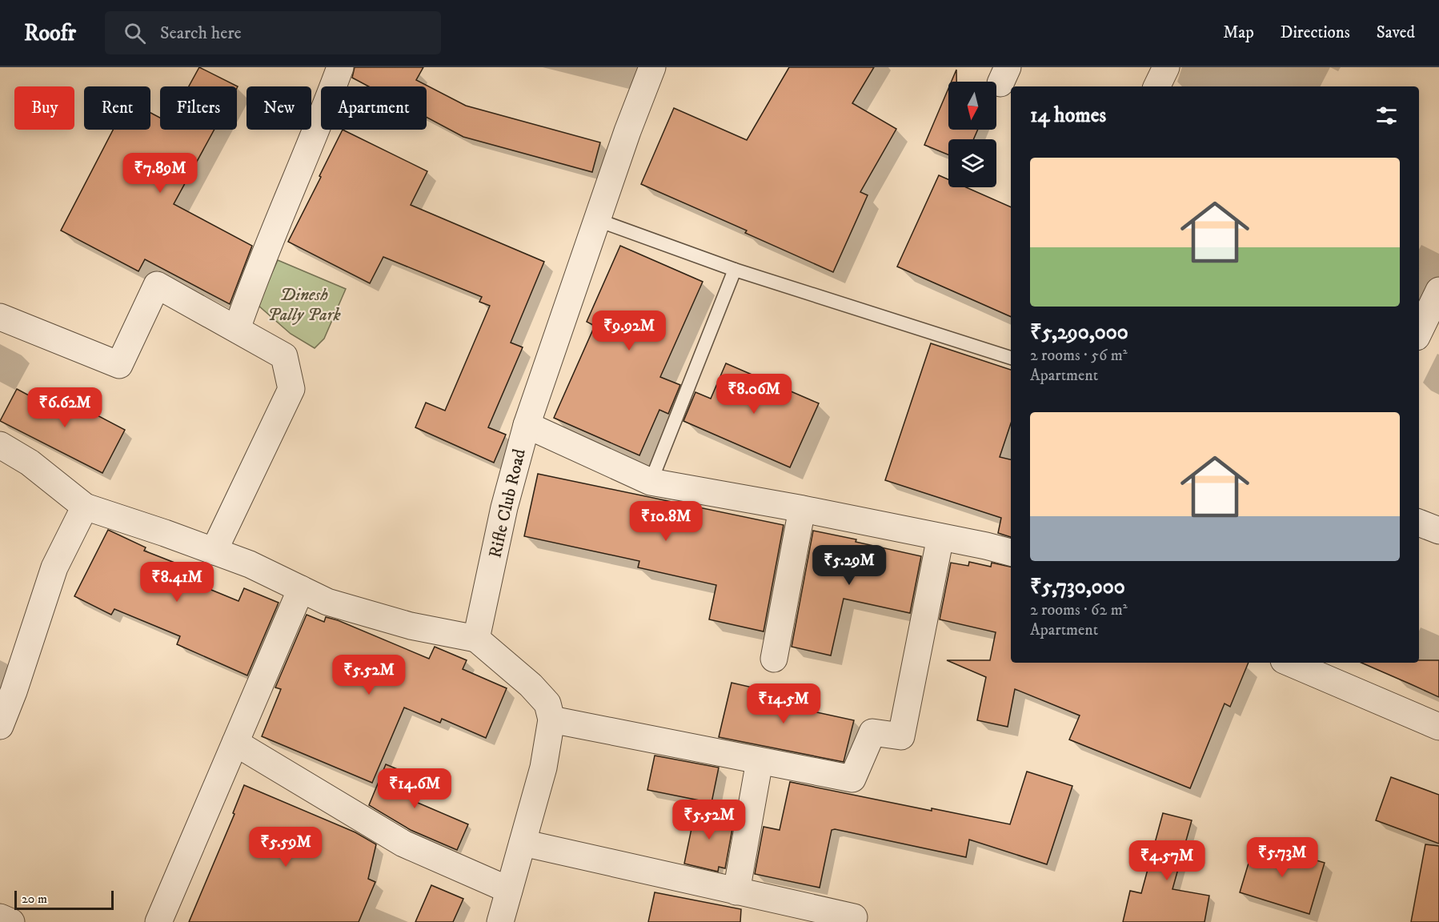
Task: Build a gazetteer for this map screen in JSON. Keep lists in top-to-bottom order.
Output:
{
  "streets": {
    "street": ["Rifle Club Road"]
  },
  "parks": ["Dinesh Pally Park"],
  "scale_bar": "20 m",
  "north": "bottom",
  "page": {
    "header": "Roofr",
    "search": "Search here",
    "nav": ["Map", "Directions", "Saved"],
    "chip": [
      "Buy",
      "Rent",
      "Filters",
      "New",
      "Apartment"
    ],
    "heading": "14 homes",
    "list": [
      {
        "name": "₹5,290,000",
        "note": "2 rooms · 56 m² · Apartment"
      },
      {
        "name": "₹5,730,000",
        "note": "2 rooms · 62 m² · Apartment"
      }
    ],
    "price": [
      "₹7.89M",
      "₹9.92M",
      "₹8.06M",
      "₹6.62M",
      "₹10.8M",
      "₹5.29M",
      "₹8.41M",
      "₹5.52M",
      "₹14.5M",
      "₹14.6M",
      "₹5.52M",
      "₹5.59M",
      "₹5.73M",
      "₹4.57M"
    ],
    "scale": "20 m"
  }
}
